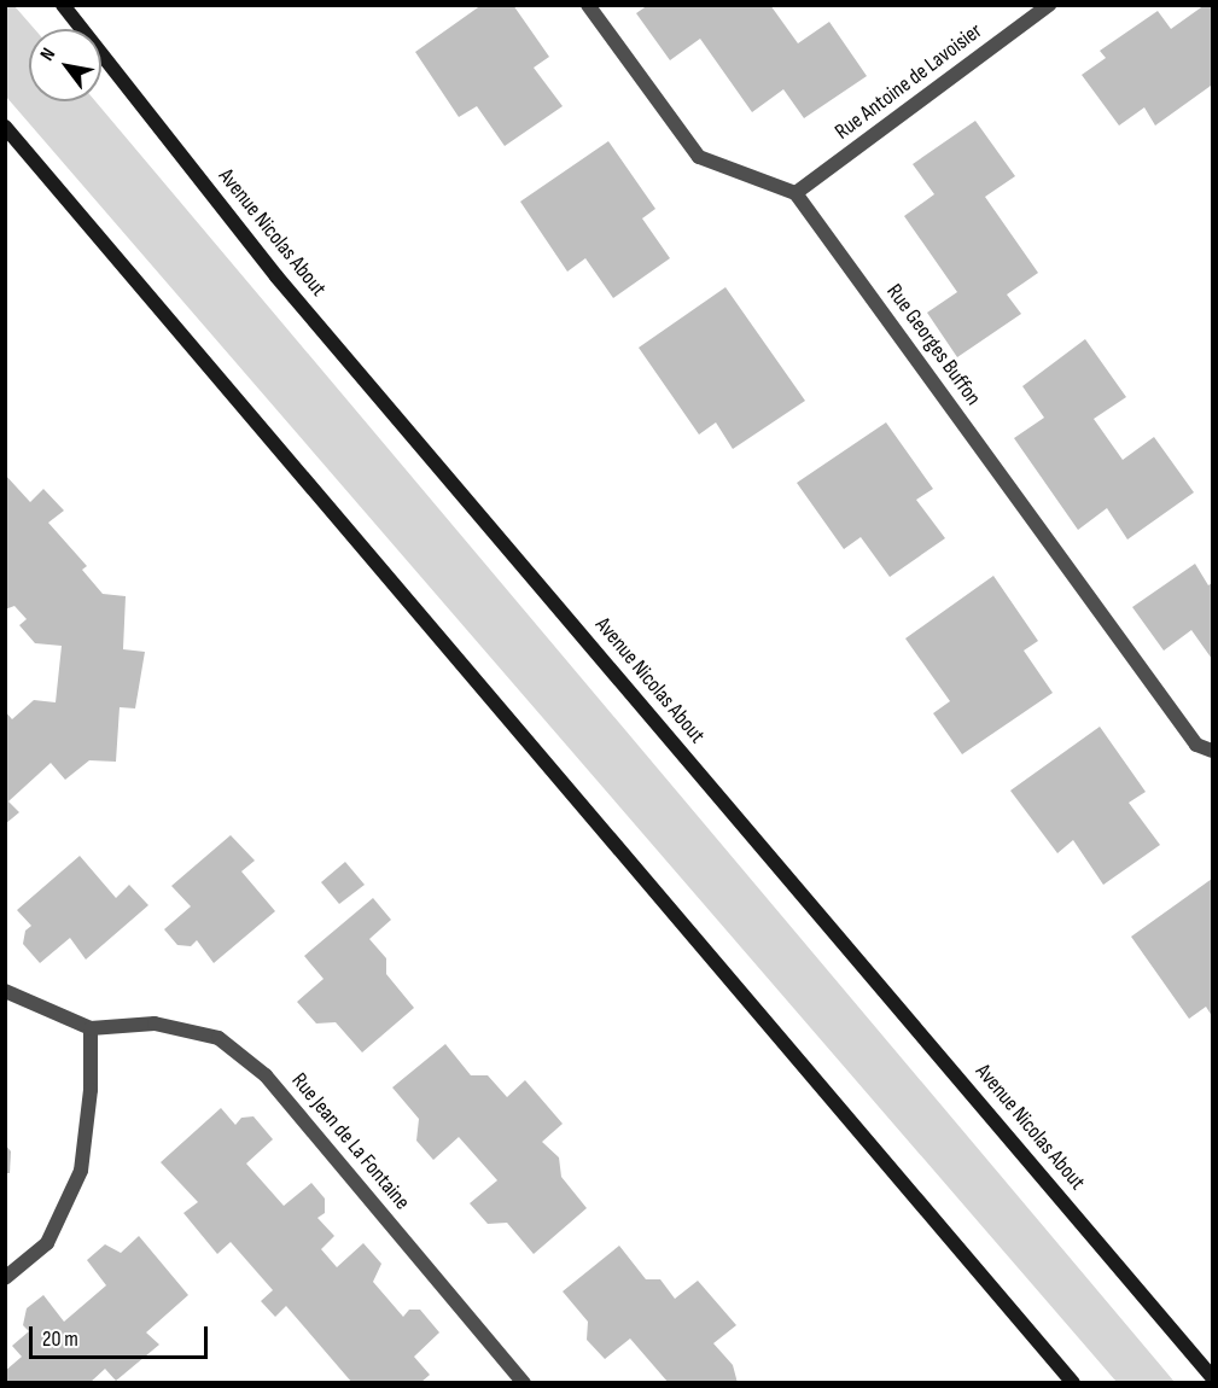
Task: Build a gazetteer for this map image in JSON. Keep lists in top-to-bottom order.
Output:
{
  "streets": {
    "main road": ["Avenue Nicolas About"],
    "street": ["Rue Antoine de Lavoisier", "Rue Georges Buffon", "Rue Jean de La Fontaine"]
  },
  "crossings": [
    ["Rue Antoine de Lavoisier", "Rue Georges Buffon"]
  ],
  "scale_bar": "20 m",
  "north": "top left"
}
